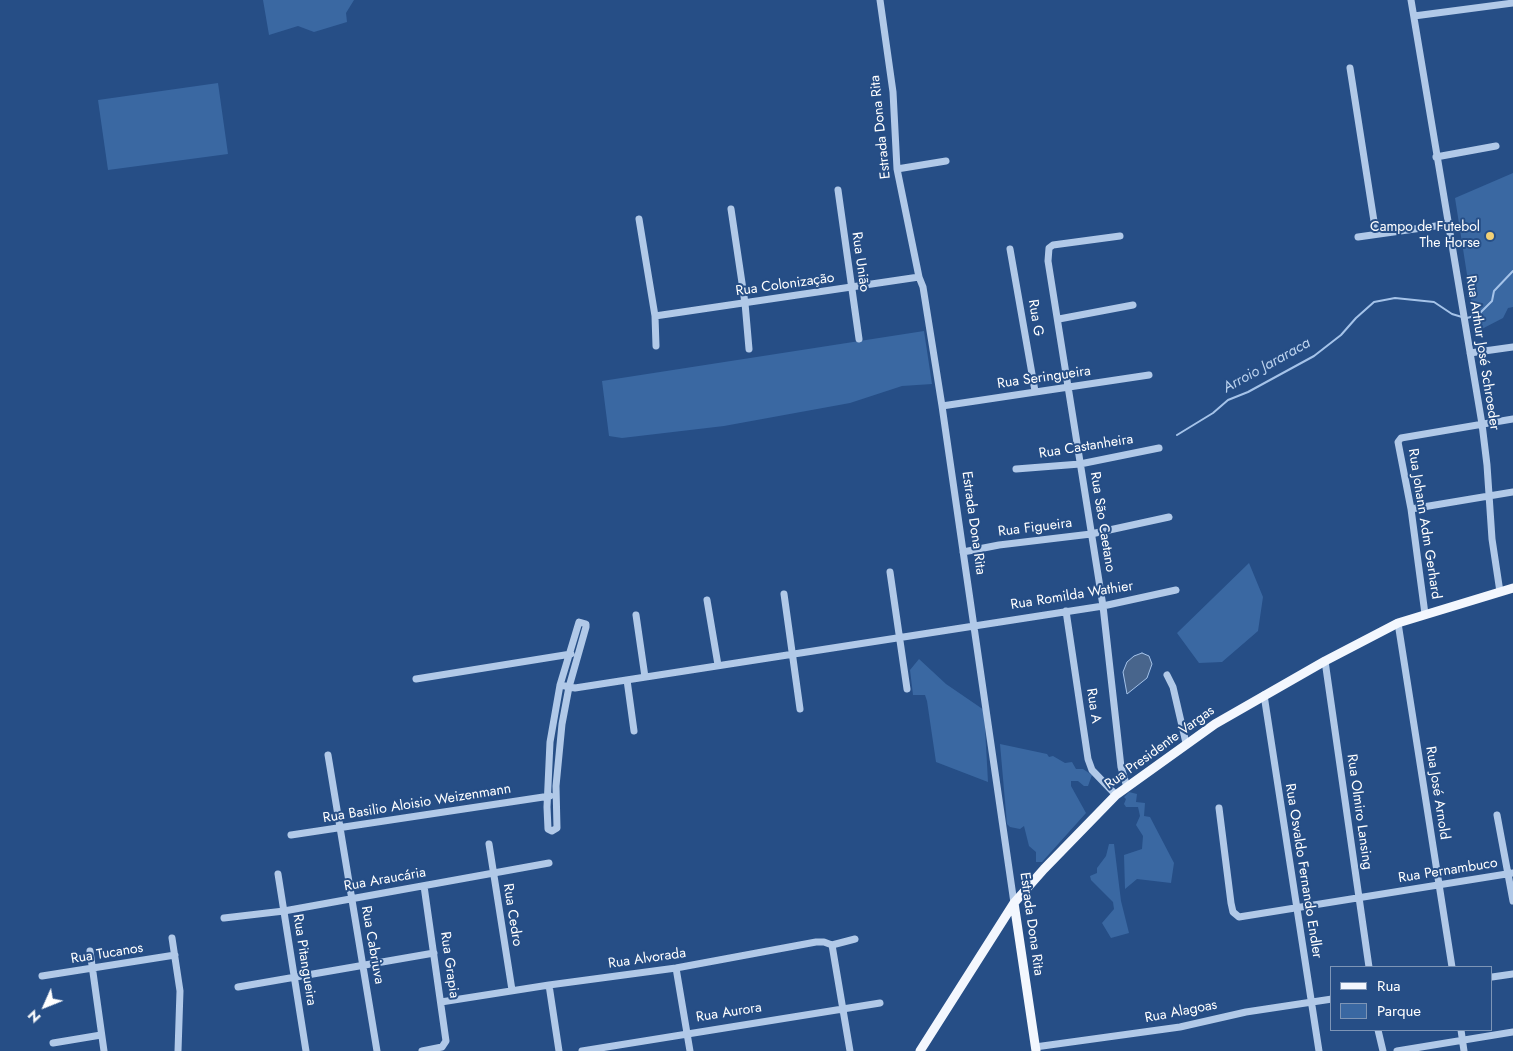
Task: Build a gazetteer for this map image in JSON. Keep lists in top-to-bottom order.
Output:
{
  "streets": {
    "main road": ["Estrada Dona Rita", "Rua Presidente Vargas"],
    "street": [
      "Rua União",
      "Rua Colonização",
      "Rua G",
      "Rua Arthur José Schroeder",
      "Rua Seringueira",
      "Rua Castanheira",
      "Rua São Caetano",
      "Rua Johann Adm Gerhard",
      "Rua Figueira",
      "Rua Romilda Wathier",
      "Rua A",
      "Rua José Arnold",
      "Rua Basilio Aloisio Weizenmann",
      "Rua Olmiro Lansing",
      "Rua Osvaldo Fernando Endler",
      "Rua Pernambuco",
      "Rua Araucária",
      "Rua Cedro",
      "Rua Cabriuva",
      "Rua Tucanos",
      "Rua Alvorada",
      "Rua Pitangueira",
      "Rua Grapia",
      "Rua Alagoas",
      "Rua Aurora"
    ]
  },
  "crossings": [
    ["Estrada Dona Rita", "Rua Colonização"],
    ["Estrada Dona Rita", "Rua Seringueira"],
    ["Estrada Dona Rita", "Rua Figueira"],
    ["Estrada Dona Rita", "Rua Romilda Wathier"],
    ["Estrada Dona Rita", "Rua Presidente Vargas"],
    ["Estrada Dona Rita", "Rua Alagoas"],
    ["Rua União", "Rua Colonização"],
    ["Rua G", "Rua Seringueira"],
    ["Rua Arthur José Schroeder", "Rua Johann Adm Gerhard"],
    ["Rua Arthur José Schroeder", "Rua Presidente Vargas"],
    ["Rua Seringueira", "Rua São Caetano"],
    ["Rua Castanheira", "Rua São Caetano"],
    ["Rua São Caetano", "Rua Figueira"],
    ["Rua São Caetano", "Rua Romilda Wathier"],
    ["Rua São Caetano", "Rua Presidente Vargas"],
    ["Rua Johann Adm Gerhard", "Rua Presidente Vargas"],
    ["Rua Romilda Wathier", "Rua A"],
    ["Rua A", "Rua Presidente Vargas"],
    ["Rua Presidente Vargas", "Rua José Arnold"],
    ["Rua Presidente Vargas", "Rua Olmiro Lansing"],
    ["Rua Presidente Vargas", "Rua Osvaldo Fernando Endler"],
    ["Rua José Arnold", "Rua Pernambuco"],
    ["Rua Basilio Aloisio Weizenmann", "Rua Cabriuva"],
    ["Rua Olmiro Lansing", "Rua Pernambuco"],
    ["Rua Osvaldo Fernando Endler", "Rua Pernambuco"],
    ["Rua Osvaldo Fernando Endler", "Rua Alagoas"],
    ["Rua Araucária", "Rua Cedro"],
    ["Rua Araucária", "Rua Cabriuva"],
    ["Rua Araucária", "Rua Pitangueira"],
    ["Rua Araucária", "Rua Grapia"],
    ["Rua Cedro", "Rua Alvorada"],
    ["Rua Alvorada", "Rua Grapia"]
  ],
  "water": ["Arroio Jararaca"],
  "places": ["Campo de Futebol The Horse"],
  "legend": ["Rua", "Parque"],
  "north": "bottom left"
}
